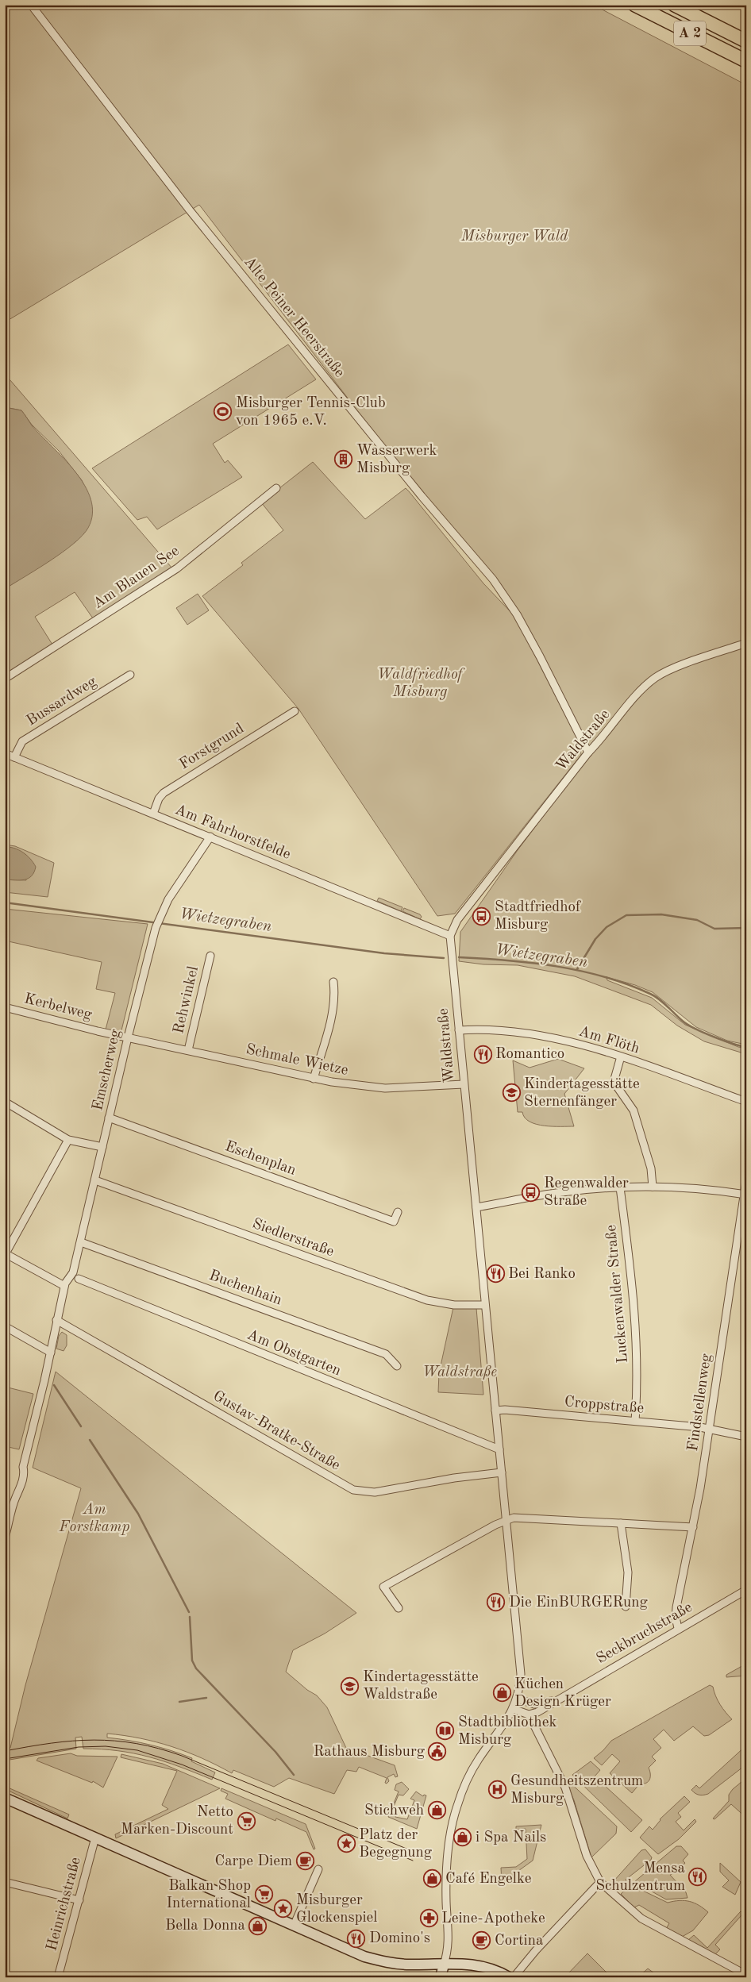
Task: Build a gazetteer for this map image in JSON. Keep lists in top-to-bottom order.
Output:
{
  "streets": {
    "highway": ["A 2"],
    "street": [
      "Alte Peiner Heerstraße",
      "Am Blauen See",
      "Bussardweg",
      "Waldstraße",
      "Forstgrund",
      "Am Fahrhorstfelde",
      "Rehwinkel",
      "Kerbelweg",
      "Am Flöth",
      "Schmale Wietze",
      "Emscherweg",
      "Eschenplan",
      "Siedlerstraße",
      "Buchenhain",
      "Luckenwalder Straße",
      "Am Obstgarten",
      "Findstellenweg",
      "Croppstraße",
      "Gustav-Bratke-Straße",
      "Seckbruchstraße",
      "Heinrichstraße"
    ]
  },
  "crossings": [
    ["Alte Peiner Heerstraße", "Waldstraße"],
    ["Bussardweg", "Am Fahrhorstfelde"],
    ["Waldstraße", "Am Fahrhorstfelde"],
    ["Waldstraße", "Am Flöth"],
    ["Waldstraße", "Schmale Wietze"],
    ["Waldstraße", "Siedlerstraße"],
    ["Waldstraße", "Am Obstgarten"],
    ["Waldstraße", "Croppstraße"],
    ["Waldstraße", "Gustav-Bratke-Straße"],
    ["Waldstraße", "Seckbruchstraße"],
    ["Forstgrund", "Am Fahrhorstfelde"],
    ["Am Fahrhorstfelde", "Emscherweg"],
    ["Rehwinkel", "Schmale Wietze"],
    ["Kerbelweg", "Schmale Wietze"],
    ["Kerbelweg", "Emscherweg"],
    ["Schmale Wietze", "Emscherweg"],
    ["Emscherweg", "Eschenplan"],
    ["Emscherweg", "Siedlerstraße"],
    ["Emscherweg", "Buchenhain"],
    ["Emscherweg", "Gustav-Bratke-Straße"],
    ["Luckenwalder Straße", "Croppstraße"],
    ["Findstellenweg", "Croppstraße"],
    ["Findstellenweg", "Seckbruchstraße"]
  ],
  "water": ["Wietzegraben"],
  "parks": [
    "Misburger Wald",
    "Waldfriedhof Misburg",
    "Waldstraße",
    "Am Forstkamp"
  ],
  "places": {
    "sports": ["Misburger Tennis-Club von 1965 e.V."],
    "building": ["Wasserwerk Misburg"],
    "bus stop": ["Stadtfriedhof Misburg", "Regenwalder Straße"],
    "restaurant": [
      "Romantico",
      "Bei Ranko",
      "Die EinBURGERung",
      "Mensa Schulzentrum",
      "Domino's"
    ],
    "school or university": ["Kindertagesstätte Sternenfänger", "Kindertagesstätte Waldstraße"],
    "shop": [
      "Küchen Design Krüger",
      "Stichweh",
      "i Spa Nails",
      "Café Engelke",
      "Bella Donna"
    ],
    "library": ["Stadtbibliothek Misburg"],
    "public building": ["Rathaus Misburg"],
    "hospital": ["Gesundheitszentrum Misburg"],
    "supermarket": ["Netto Marken-Discount", "Balkan Shop International"],
    "place": ["Platz der Begegnung", "Misburger Glockenspiel"],
    "cafe": ["Carpe Diem", "Cortina"],
    "pharmacy": ["Leine-Apotheke"]
  }
}
